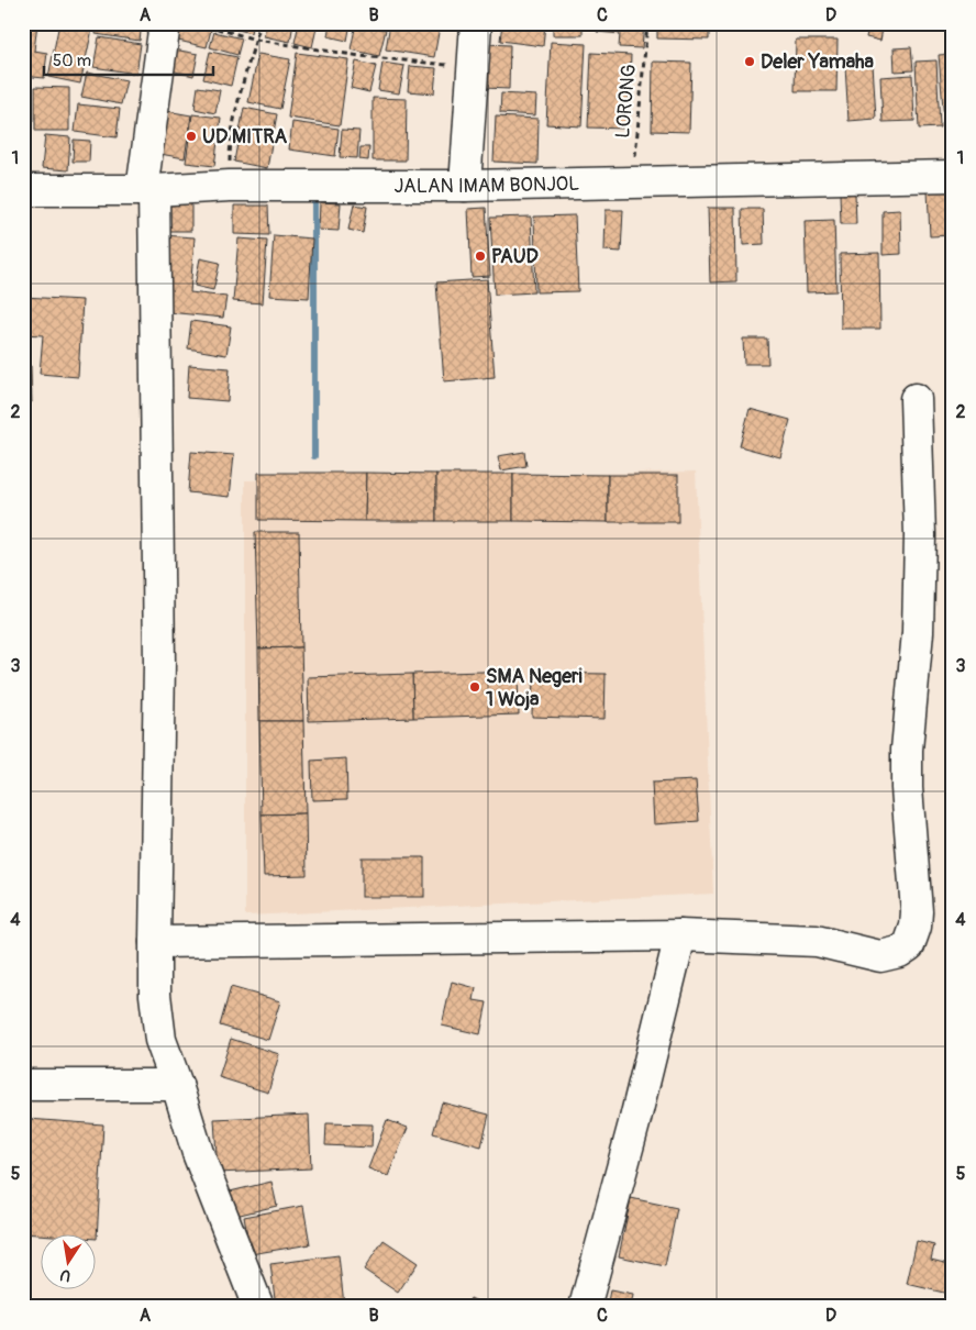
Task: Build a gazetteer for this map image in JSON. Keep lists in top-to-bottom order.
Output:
{
  "streets": {
    "main road": ["JALAN IMAM BONJOL"],
    "path": ["LORONG"]
  },
  "crossings": [
    ["LORONG", "JALAN IMAM BONJOL"]
  ],
  "places": [
    "Deler Yamaha",
    "UD MITRA",
    "PAUD",
    "SMA Negeri 1 Woja"
  ],
  "scale_bar": "50 m",
  "north": "bottom",
  "grid": {
    "columns": [
      "A",
      "B",
      "C",
      "D"
    ],
    "rows": [
      "1",
      "2",
      "3",
      "4",
      "5"
    ]
  }
}
